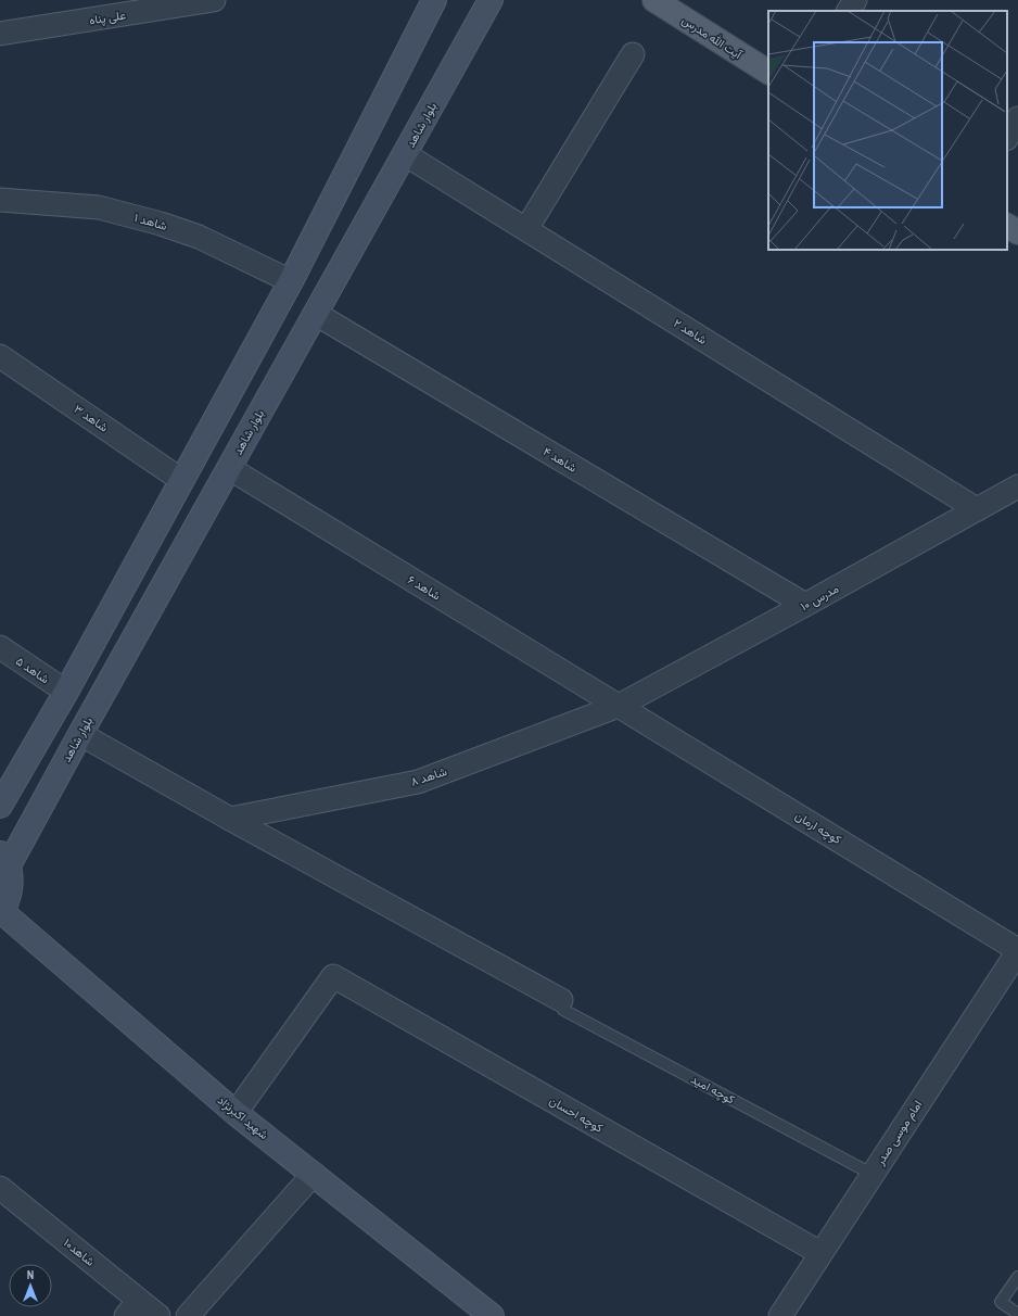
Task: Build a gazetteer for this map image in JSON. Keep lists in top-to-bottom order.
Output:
{
  "streets": {
    "main road": ["آیت الله مدرس"],
    "street": [
      "علی پناه",
      "بلوار شاهد",
      "شاهد ۱",
      "شاهد ۲",
      "شاهد ۳",
      "شاهد ۴",
      "شاهد ۶",
      "مدرس ۱۰",
      "شاهد ۵",
      "شاهد ۸",
      "کوچه ارمان",
      "کوچه احسان",
      "شهید اکبرنژاد",
      "امام موسی صدر",
      "شاهد۱۰"
    ],
    "lane": ["کوچه امید"]
  },
  "crossings": [
    ["بلوار شاهد", "شاهد ۲"],
    ["بلوار شاهد", "شاهد ۴"],
    ["بلوار شاهد", "شاهد ۶"],
    ["شاهد ۲", "مدرس ۱۰"],
    ["شاهد ۴", "مدرس ۱۰"],
    ["شاهد ۶", "مدرس ۱۰"],
    ["شاهد ۶", "شاهد ۸"],
    ["شاهد ۶", "کوچه ارمان"],
    ["مدرس ۱۰", "شاهد ۸"],
    ["مدرس ۱۰", "کوچه ارمان"],
    ["شاهد ۸", "کوچه ارمان"],
    ["کوچه ارمان", "امام موسی صدر"],
    ["کوچه امید", "امام موسی صدر"],
    ["کوچه احسان", "شهید اکبرنژاد"],
    ["کوچه احسان", "امام موسی صدر"]
  ],
  "north": "top"
}
